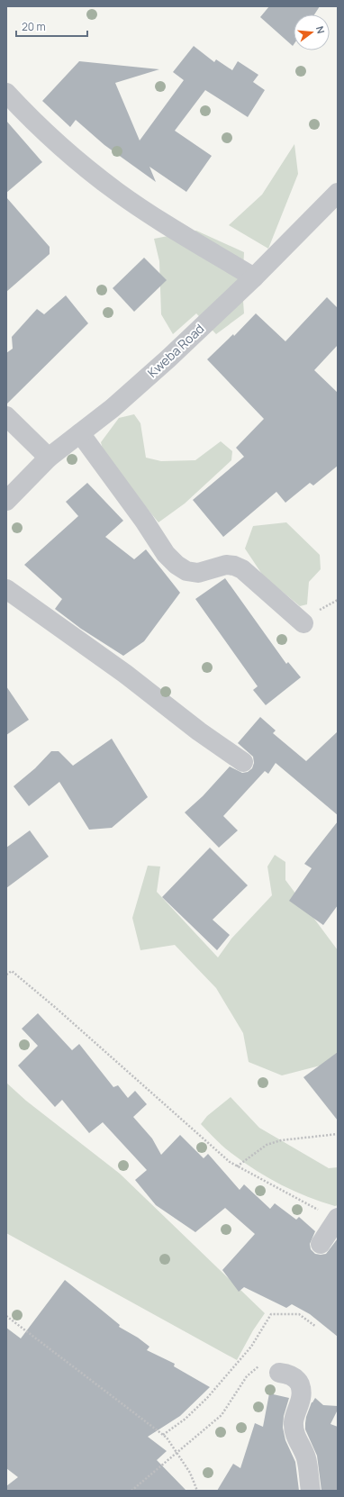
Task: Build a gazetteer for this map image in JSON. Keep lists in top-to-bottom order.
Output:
{
  "streets": {
    "street": ["Kweba Road"]
  },
  "scale_bar": "20 m",
  "north": "right"
}
